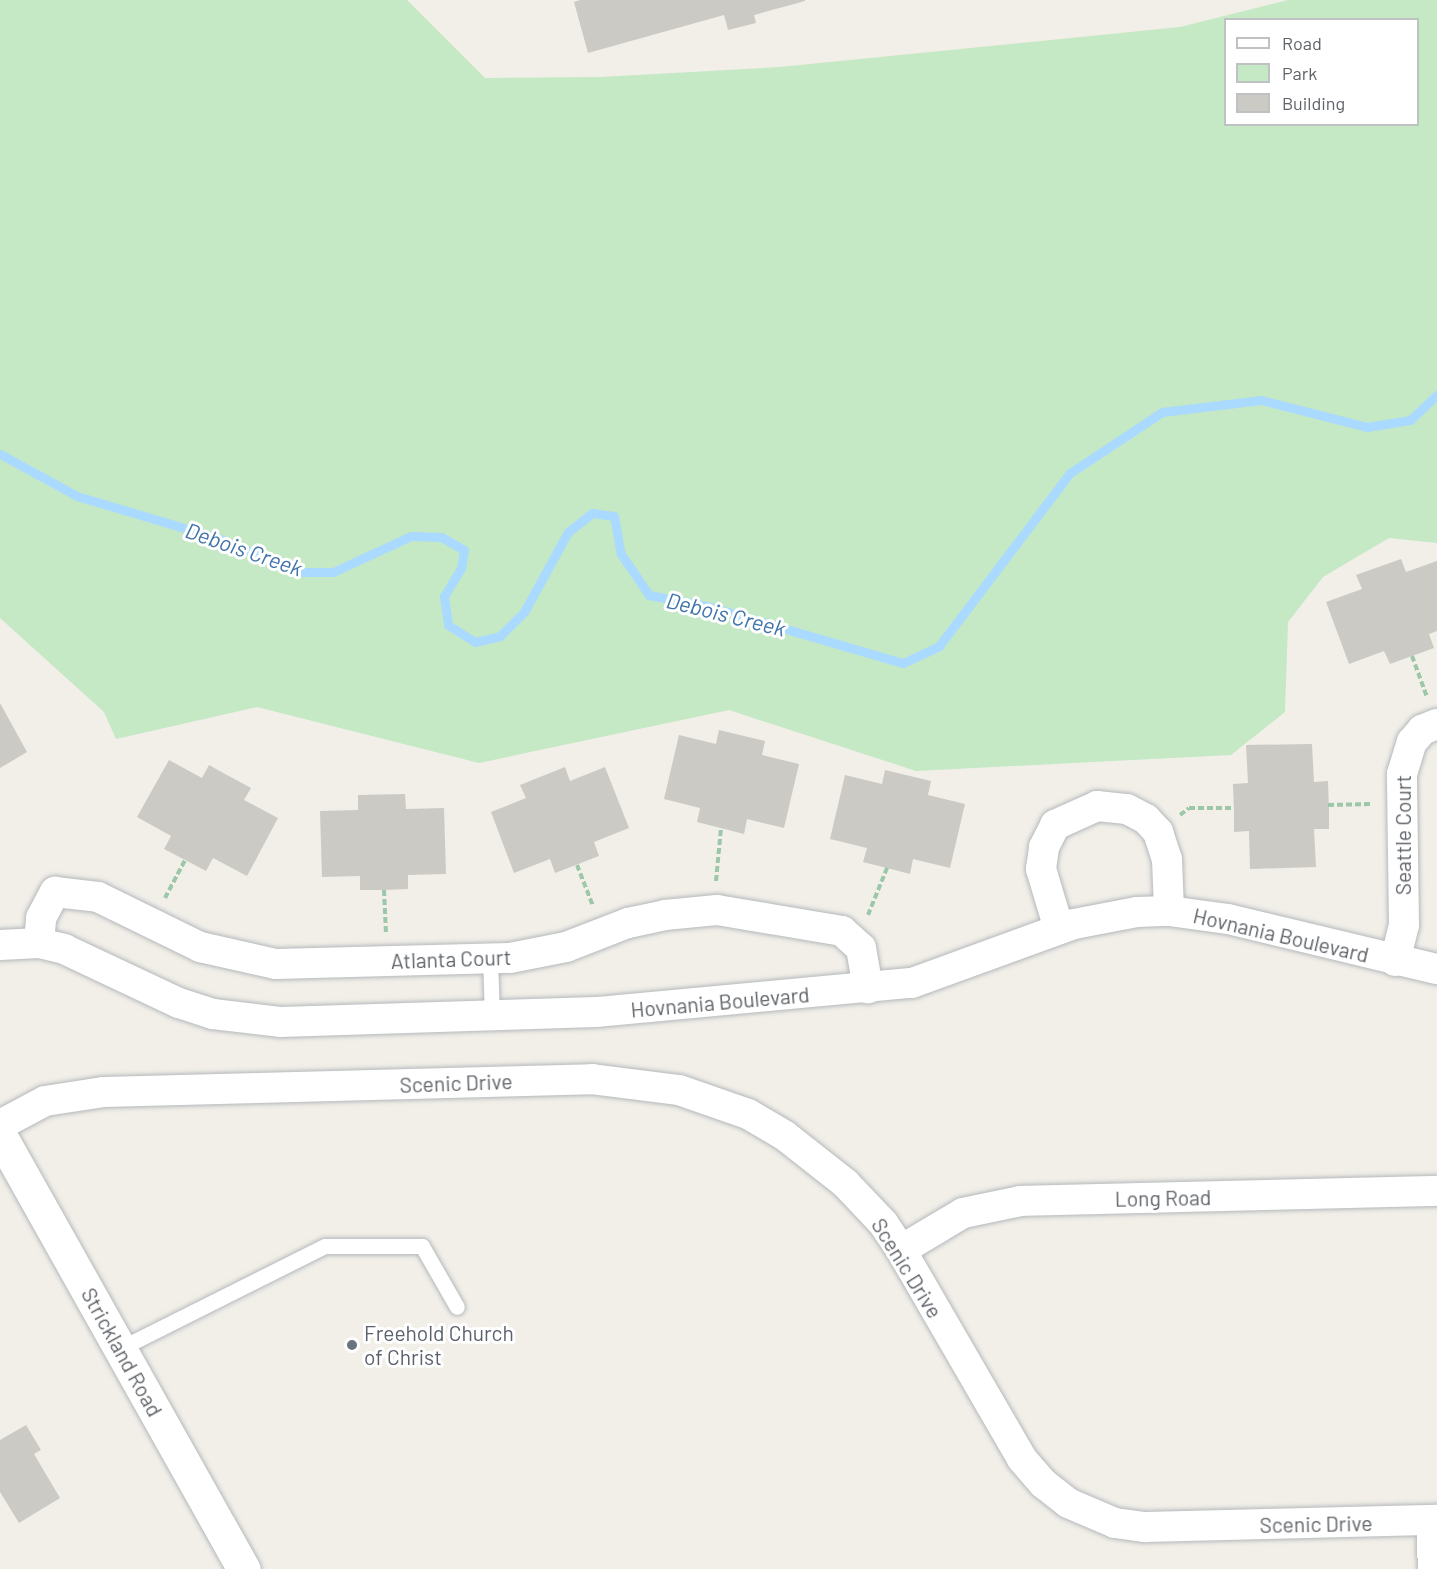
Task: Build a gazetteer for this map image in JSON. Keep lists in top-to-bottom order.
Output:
{
  "streets": {
    "street": [
      "Seattle Court",
      "Hovnania Boulevard",
      "Atlanta Court",
      "Scenic Drive",
      "Long Road",
      "Strickland Road"
    ]
  },
  "crossings": [
    ["Seattle Court", "Hovnania Boulevard"],
    ["Hovnania Boulevard", "Atlanta Court"],
    ["Scenic Drive", "Long Road"]
  ],
  "water": ["Debois Creek"],
  "places": ["Freehold Church of Christ"],
  "legend": ["Road", "Park", "Building"]
}
